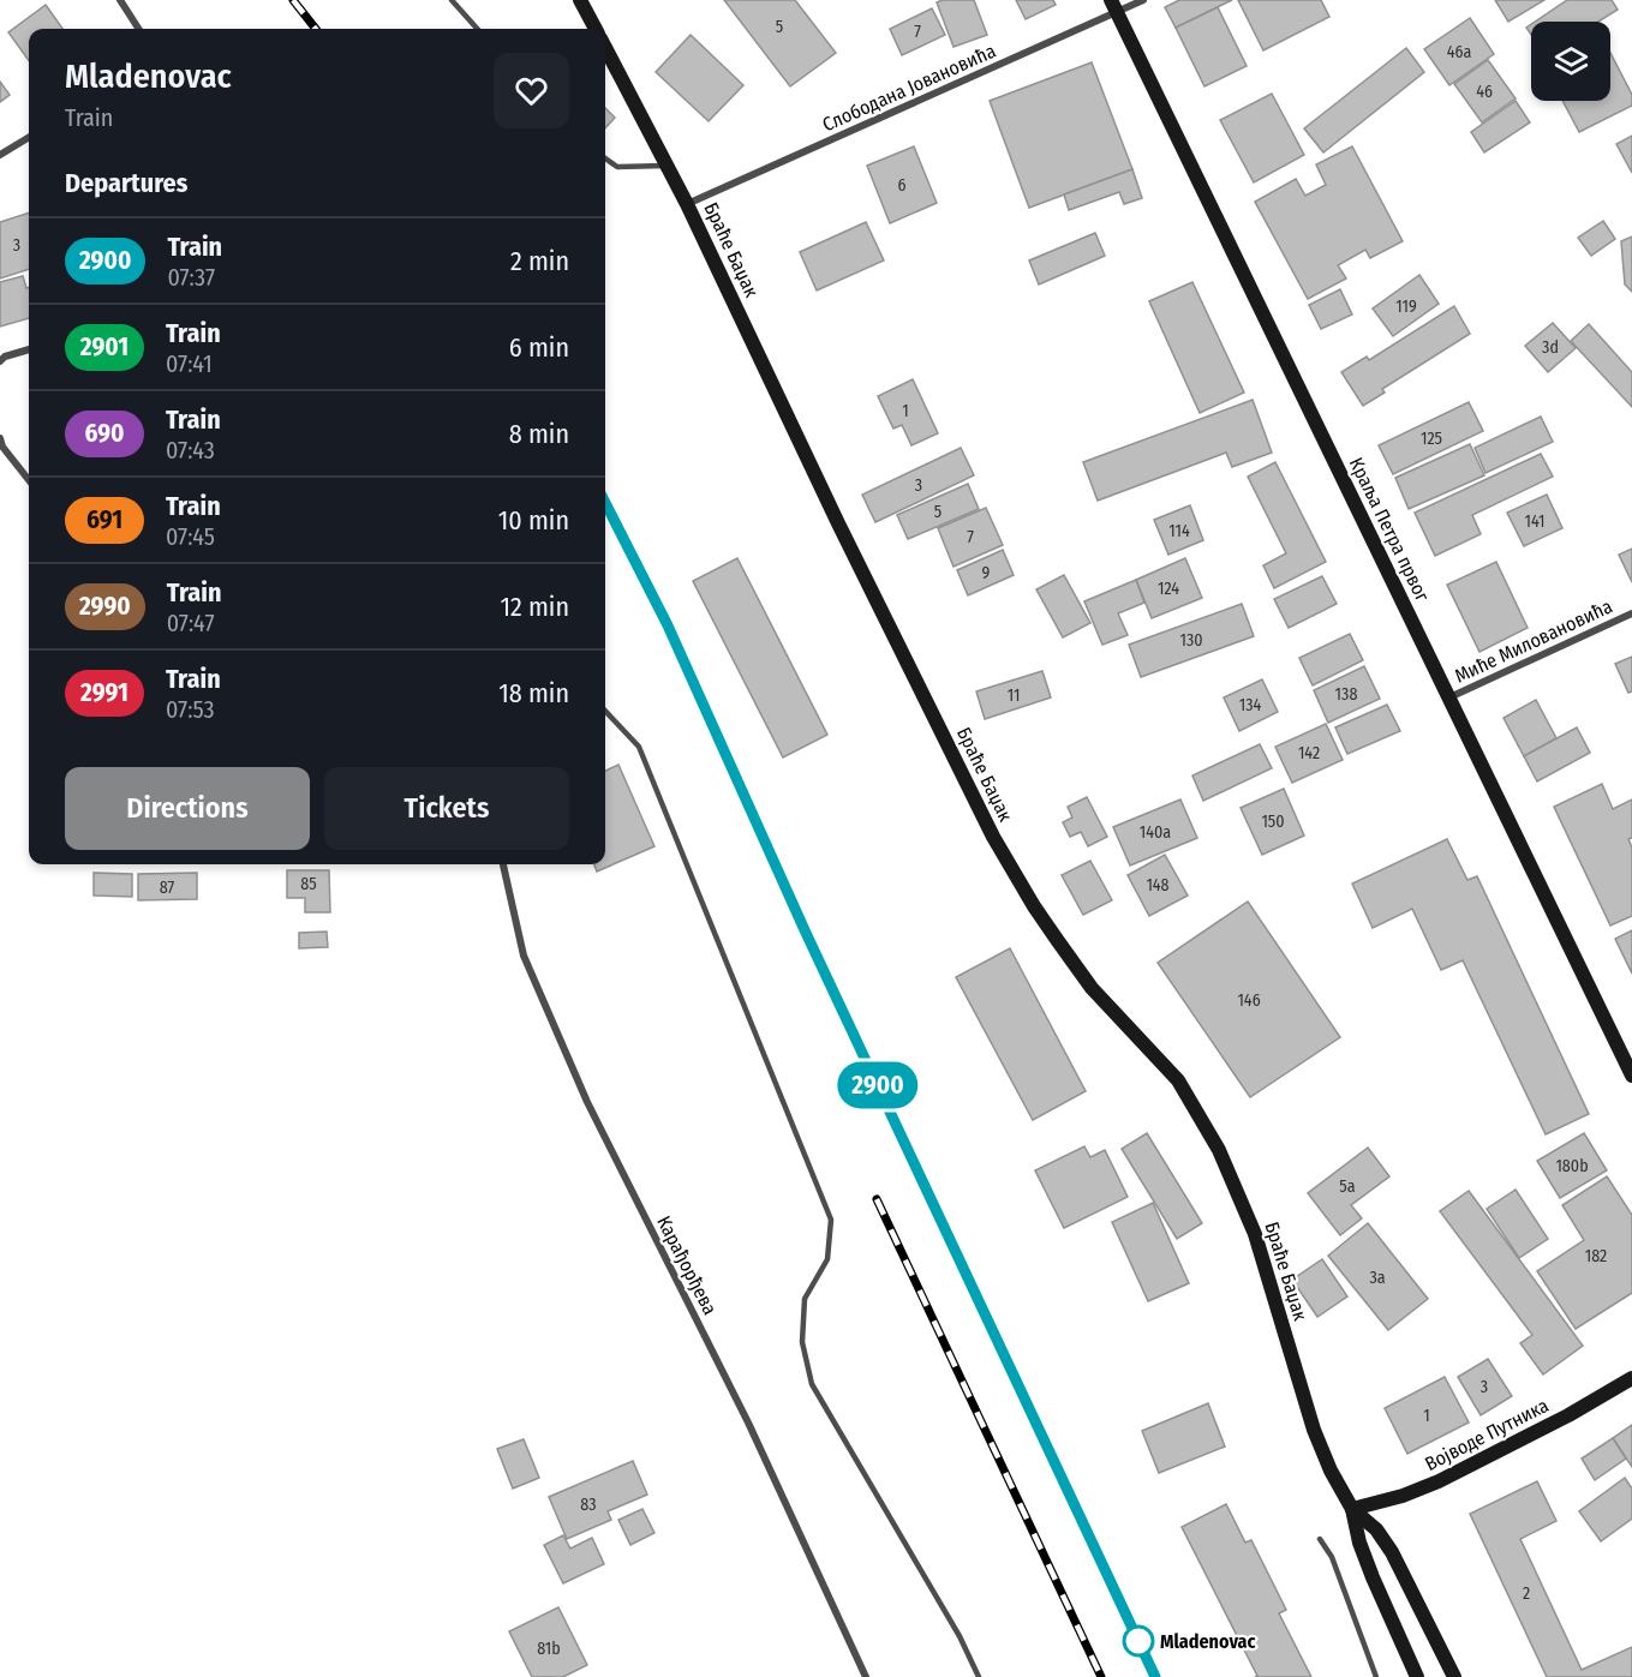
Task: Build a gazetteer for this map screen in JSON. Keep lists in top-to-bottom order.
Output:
{
  "streets": {
    "street": [
      "Слободана Јовановића",
      "Браће Баџак",
      "Краља Петра првог",
      "Миће Миловановића",
      "Карађорђева",
      "Војводе Путника"
    ]
  },
  "crossings": [
    ["Слободана Јовановића", "Браће Баџак"],
    ["Слободана Јовановића", "Краља Петра првог"],
    ["Браће Баџак", "Војводе Путника"],
    ["Краља Петра првог", "Миће Миловановића"]
  ],
  "places": ["Mladenovac"],
  "house_numbers": [
    "5",
    "7",
    "46a",
    "46",
    "6",
    "3",
    "119",
    "3d",
    "1",
    "125",
    "3",
    "5",
    "141",
    "114",
    "7",
    "9",
    "124",
    "130",
    "138",
    "11",
    "134",
    "142",
    "150",
    "140a",
    "85",
    "148",
    "87",
    "146",
    "180b",
    "5a",
    "182",
    "3a",
    "3",
    "1",
    "83",
    "2",
    "81b"
  ],
  "page": {
    "on_map": "2900",
    "heading": [
      ["Mladenovac", "Train"],
      "Departures"
    ],
    "list": [
      {
        "mark": "2900",
        "name": "Train",
        "note": "07:37",
        "value": "2 min"
      },
      {
        "mark": "2901",
        "name": "Train",
        "note": "07:41",
        "value": "6 min"
      },
      {
        "mark": "690",
        "name": "Train",
        "note": "07:43",
        "value": "8 min"
      },
      {
        "mark": "691",
        "name": "Train",
        "note": "07:45",
        "value": "10 min"
      },
      {
        "mark": "2990",
        "name": "Train",
        "note": "07:47",
        "value": "12 min"
      },
      {
        "mark": "2991",
        "name": "Train",
        "note": "07:53",
        "value": "18 min"
      }
    ],
    "buttons": ["Directions", "Tickets"]
  }
}
